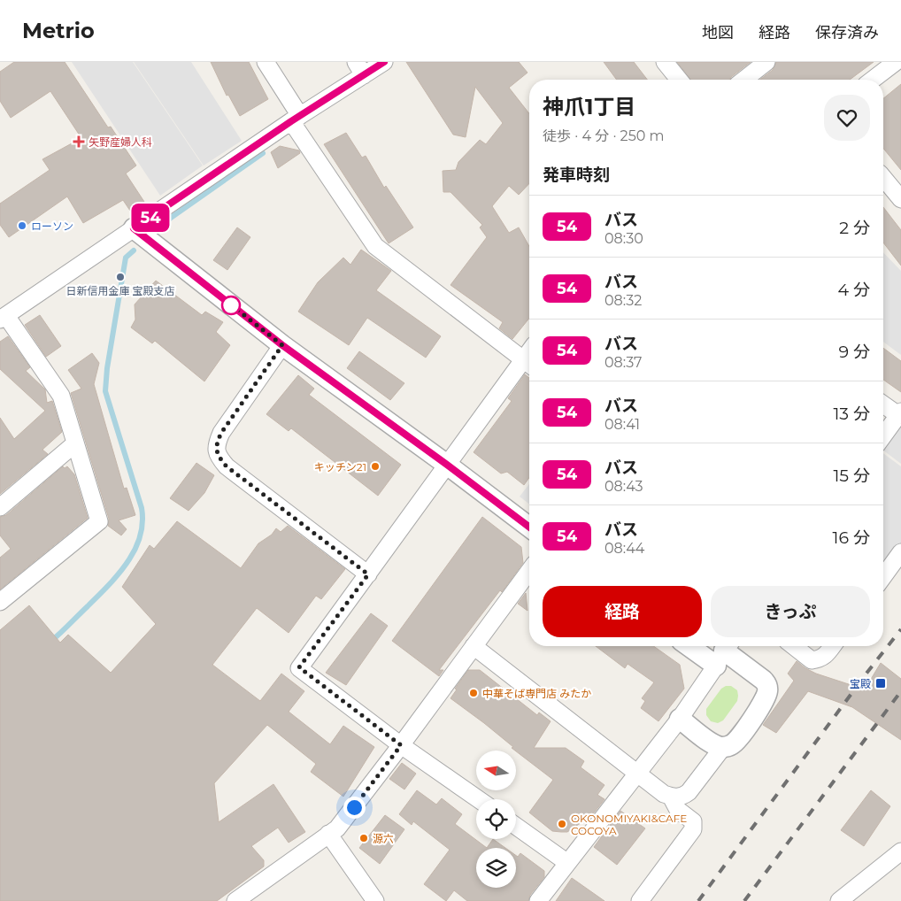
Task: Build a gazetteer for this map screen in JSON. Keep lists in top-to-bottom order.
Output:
{
  "places": {
    "health": ["矢野産婦人科"],
    "other": [
      "ローソン",
      "日新信用金庫 宝殿支店",
      "キッチン21",
      "中華そば専門店 みたか",
      "OKONOMIYAKI&CAFE COCOYA",
      "源六"
    ],
    "transit": ["宝殿"]
  },
  "lines": ["bus line 54"],
  "north": "left",
  "page": {
    "header": "Metrio",
    "nav": ["地図", "経路", "保存済み"],
    "on_map": "54",
    "heading": [
      ["神爪1丁目", "徒歩 · 4 分 · 250 m"],
      "発車時刻"
    ],
    "list": [
      {
        "mark": "54",
        "name": "バス",
        "note": "08:30",
        "value": "2 分"
      },
      {
        "mark": "54",
        "name": "バス",
        "note": "08:32",
        "value": "4 分"
      },
      {
        "mark": "54",
        "name": "バス",
        "note": "08:37",
        "value": "9 分"
      },
      {
        "mark": "54",
        "name": "バス",
        "note": "08:41",
        "value": "13 分"
      },
      {
        "mark": "54",
        "name": "バス",
        "note": "08:43",
        "value": "15 分"
      },
      {
        "mark": "54",
        "name": "バス",
        "note": "08:44",
        "value": "16 分"
      }
    ],
    "buttons": ["経路", "きっぷ"]
  }
}
